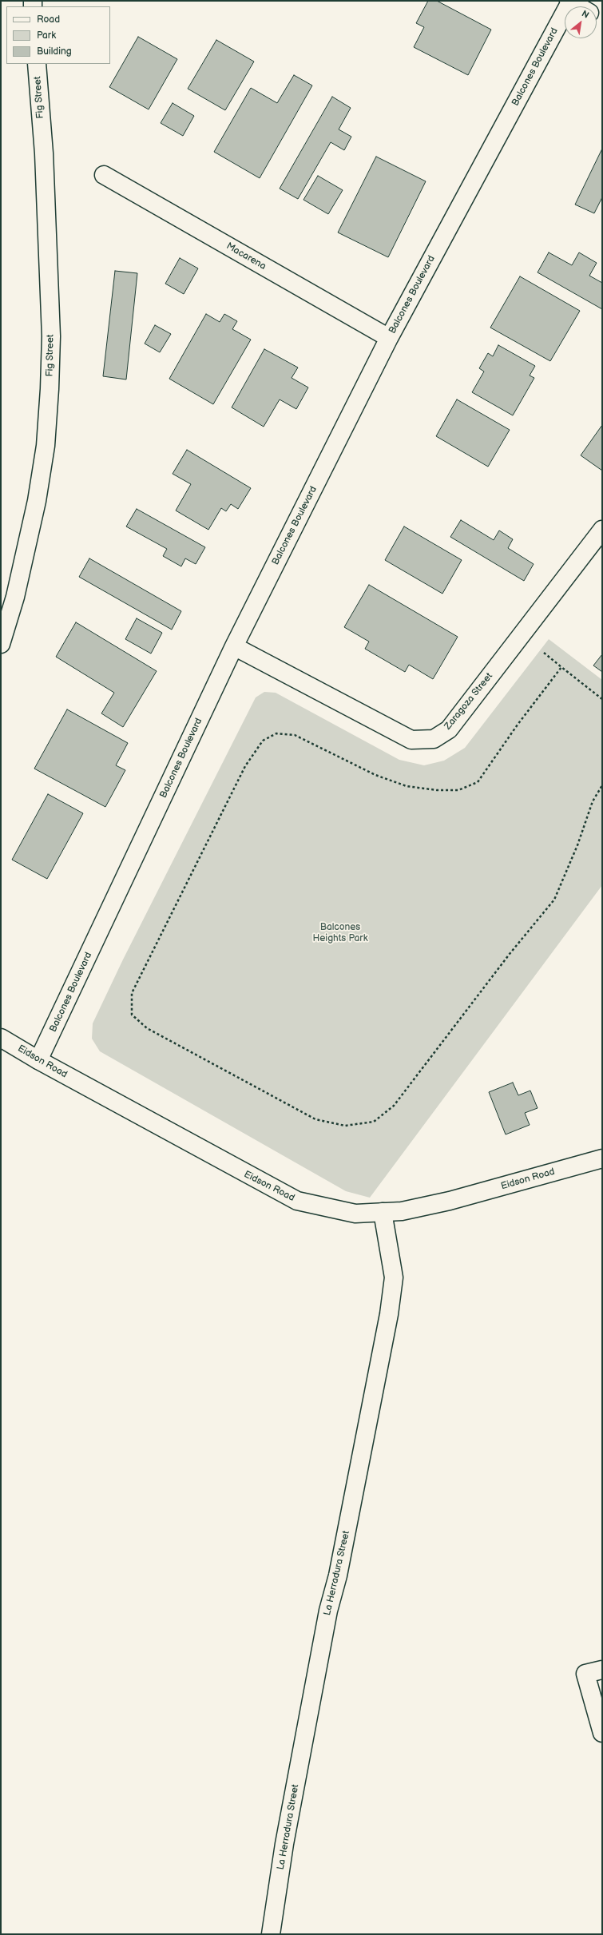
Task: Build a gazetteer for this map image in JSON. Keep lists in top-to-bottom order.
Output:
{
  "streets": {
    "street": [
      "Balcones Boulevard",
      "Fig Street",
      "Macarena",
      "Zaragoza Street",
      "Eidson Road",
      "La Herradura Street"
    ]
  },
  "crossings": [
    ["Balcones Boulevard", "Macarena"],
    ["Balcones Boulevard", "Zaragoza Street"],
    ["Balcones Boulevard", "Eidson Road"],
    ["Eidson Road", "La Herradura Street"]
  ],
  "parks": ["Balcones Heights Park"],
  "legend": ["Road", "Park", "Building"],
  "north": "top right"
}
